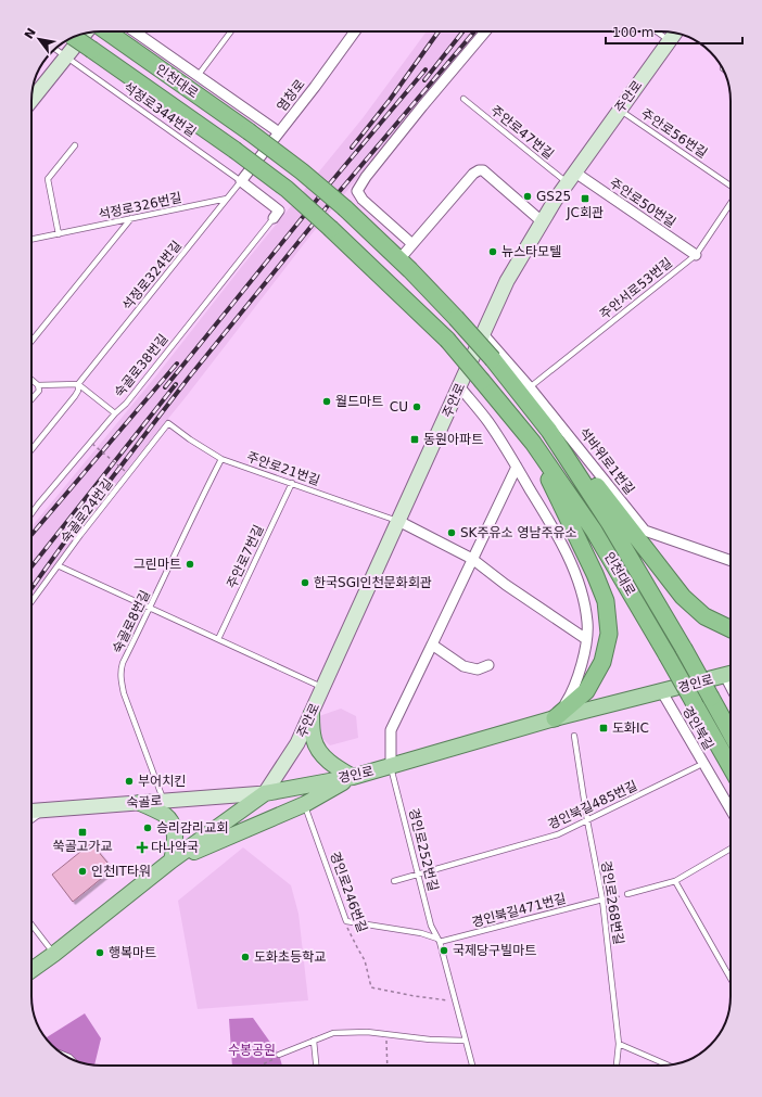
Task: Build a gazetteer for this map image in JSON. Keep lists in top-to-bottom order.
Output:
{
  "streets": {
    "highway": ["인천대로"],
    "main road": ["주안로", "경인로", "숙골로"],
    "street": [
      "염창로",
      "주안로50번길",
      "석바위로1번길",
      "경인북길"
    ],
    "lane": [
      "석정로344번길",
      "주안로47번길",
      "주안로56번길",
      "석정로326번길",
      "석정로324번길",
      "주안서로53번길",
      "숙골로38번길",
      "주안로21번길",
      "숙골로24번길",
      "주안로7번길",
      "숙골로8번길",
      "경인북길485번길",
      "경인로252번길",
      "경인로246번길",
      "경인로268번길",
      "경인북길471번길"
    ]
  },
  "crossings": [
    ["염창로", "석정로344번길"],
    ["염창로", "석정로324번길"],
    ["주안로", "주안로47번길"],
    ["주안로", "주안로56번길"],
    ["주안로", "주안로50번길"],
    ["주안로", "석바위로1번길"],
    ["주안로", "주안로21번길"],
    ["주안로", "경인로"],
    ["주안로", "숙골로"],
    ["석정로344번길", "석정로324번길"],
    ["주안로47번길", "주안로50번길"],
    ["주안로50번길", "주안서로53번길"],
    ["석정로326번길", "석정로324번길"],
    ["주안서로53번길", "석바위로1번길"],
    ["주안로21번길", "숙골로24번길"],
    ["주안로21번길", "주안로7번길"],
    ["주안로21번길", "숙골로8번길"],
    ["숙골로8번길", "숙골로"],
    ["경인로", "경인북길"],
    ["경인로", "숙골로"],
    ["경인로", "경인로252번길"],
    ["경인북길485번길", "경인로252번길"],
    ["경인북길485번길", "경인로268번길"],
    ["경인로252번길", "경인로246번길"],
    ["경인로252번길", "경인북길471번길"],
    ["경인로268번길", "경인북길471번길"]
  ],
  "parks": ["수봉공원"],
  "places": {
    "other": [
      "GS25",
      "뉴스타모텔",
      "월드마트",
      "CU",
      "SK주유소 영남주유소",
      "그린마트",
      "한국SGI인천문화회관",
      "부어치킨",
      "승리감리교회",
      "인천IT타워",
      "국제당구빌마트",
      "행복마트",
      "도화초등학교"
    ],
    "transit": [
      "JC회관",
      "동원아파트",
      "도화IC",
      "쑥골고가교"
    ],
    "health": ["다나약국"]
  },
  "scale_bar": "100 m",
  "north": "top left"
}
